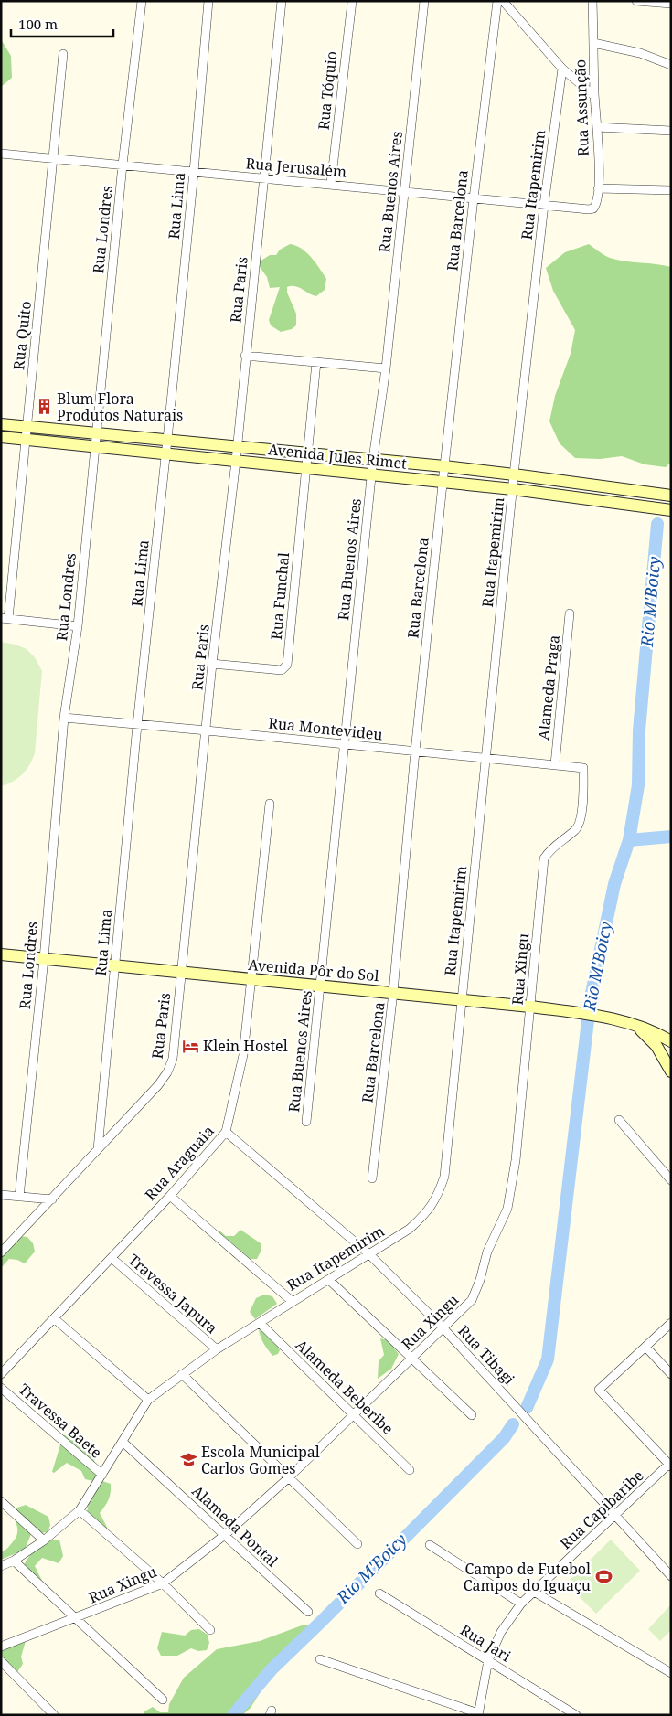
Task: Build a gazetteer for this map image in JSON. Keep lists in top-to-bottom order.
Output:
{
  "streets": {
    "main road": ["Avenida Jules Rimet", "Avenida Pôr do Sol"],
    "street": [
      "Rua Tóquio",
      "Rua Assunção",
      "Rua Jerusalém",
      "Rua Itapemirim",
      "Rua Buenos Aires",
      "Rua Lima",
      "Rua Barcelona",
      "Rua Londres",
      "Rua Paris",
      "Rua Quito",
      "Rua Funchal",
      "Alameda Praga",
      "Rua Montevideu",
      "Rua Xingu",
      "Rua Araguaia",
      "Travessa Japura",
      "Rua Tibagi",
      "Alameda Beberibe",
      "Travessa Baete",
      "Rua Capibaribe",
      "Alameda Pontal",
      "Rua Jari"
    ]
  },
  "crossings": [
    ["Rua Tóquio", "Rua Jerusalém"],
    ["Rua Assunção", "Rua Jerusalém"],
    ["Rua Jerusalém", "Rua Itapemirim"],
    ["Rua Jerusalém", "Rua Buenos Aires"],
    ["Rua Jerusalém", "Rua Lima"],
    ["Rua Jerusalém", "Rua Barcelona"],
    ["Rua Jerusalém", "Rua Londres"],
    ["Rua Jerusalém", "Rua Paris"],
    ["Rua Jerusalém", "Rua Quito"],
    ["Rua Itapemirim", "Avenida Jules Rimet"],
    ["Rua Itapemirim", "Rua Montevideu"],
    ["Rua Itapemirim", "Avenida Pôr do Sol"],
    ["Rua Itapemirim", "Travessa Japura"],
    ["Rua Itapemirim", "Rua Tibagi"],
    ["Rua Itapemirim", "Alameda Beberibe"],
    ["Rua Itapemirim", "Travessa Baete"],
    ["Rua Itapemirim", "Alameda Pontal"],
    ["Rua Buenos Aires", "Avenida Jules Rimet"],
    ["Rua Buenos Aires", "Rua Montevideu"],
    ["Rua Buenos Aires", "Avenida Pôr do Sol"],
    ["Rua Lima", "Rua Paris"],
    ["Rua Lima", "Avenida Jules Rimet"],
    ["Rua Lima", "Rua Montevideu"],
    ["Rua Lima", "Avenida Pôr do Sol"],
    ["Rua Barcelona", "Avenida Jules Rimet"],
    ["Rua Barcelona", "Rua Montevideu"],
    ["Rua Barcelona", "Avenida Pôr do Sol"],
    ["Rua Londres", "Avenida Jules Rimet"],
    ["Rua Londres", "Rua Montevideu"],
    ["Rua Londres", "Avenida Pôr do Sol"],
    ["Rua Paris", "Avenida Jules Rimet"],
    ["Rua Paris", "Rua Funchal"],
    ["Rua Paris", "Rua Montevideu"],
    ["Rua Paris", "Avenida Pôr do Sol"],
    ["Rua Quito", "Avenida Jules Rimet"],
    ["Avenida Jules Rimet", "Rua Funchal"],
    ["Alameda Praga", "Rua Montevideu"],
    ["Rua Montevideu", "Rua Xingu"],
    ["Rua Xingu", "Avenida Pôr do Sol"],
    ["Rua Xingu", "Rua Tibagi"],
    ["Rua Xingu", "Alameda Beberibe"],
    ["Rua Xingu", "Alameda Pontal"],
    ["Avenida Pôr do Sol", "Rua Araguaia"],
    ["Rua Araguaia", "Travessa Japura"],
    ["Rua Araguaia", "Rua Tibagi"],
    ["Rua Tibagi", "Rua Capibaribe"],
    ["Rua Capibaribe", "Rua Jari"]
  ],
  "water": ["Rio M'Boicy"],
  "places": {
    "building": ["Blum Flora Produtos Naturais"],
    "hotel": ["Klein Hostel"],
    "school or university": ["Escola Municipal Carlos Gomes"],
    "sports": ["Campo de Futebol Campos do Iguaçu"]
  },
  "scale_bar": "100 m"
}
